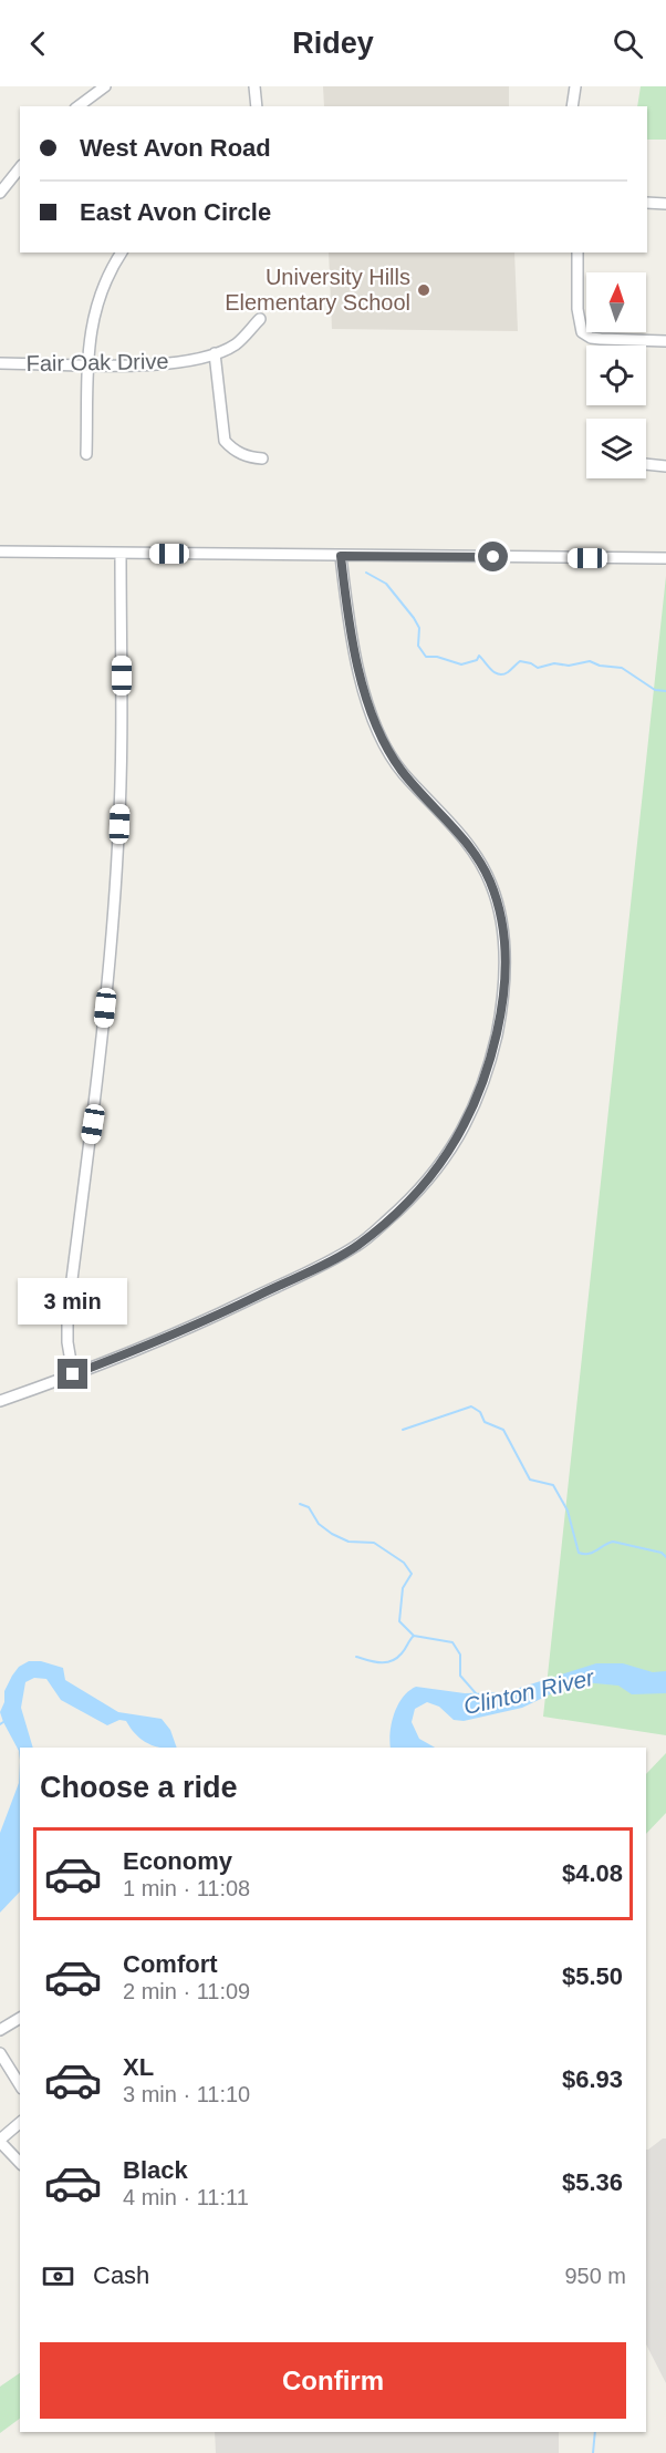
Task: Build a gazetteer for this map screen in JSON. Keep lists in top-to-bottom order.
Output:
{
  "streets": {
    "street": ["Fair Oak Drive"]
  },
  "water": ["Clinton River"],
  "places": ["University Hills Elementary School"],
  "north": "top",
  "page": {
    "header": "Ridey",
    "banner": ["West Avon Road", "East Avon Circle"],
    "bubble": "3 min",
    "heading": "Choose a ride",
    "list": [
      {
        "name": "Economy",
        "note": "1 min · 11:08",
        "value": "$4.08"
      },
      {
        "name": "Comfort",
        "note": "2 min · 11:09",
        "value": "$5.50"
      },
      {
        "name": "XL",
        "note": "3 min · 11:10",
        "value": "$6.93"
      },
      {
        "name": "Black",
        "note": "4 min · 11:11",
        "value": "$5.36"
      }
    ],
    "pay": ["Cash", "950 m"],
    "buttons": "Confirm"
  }
}
